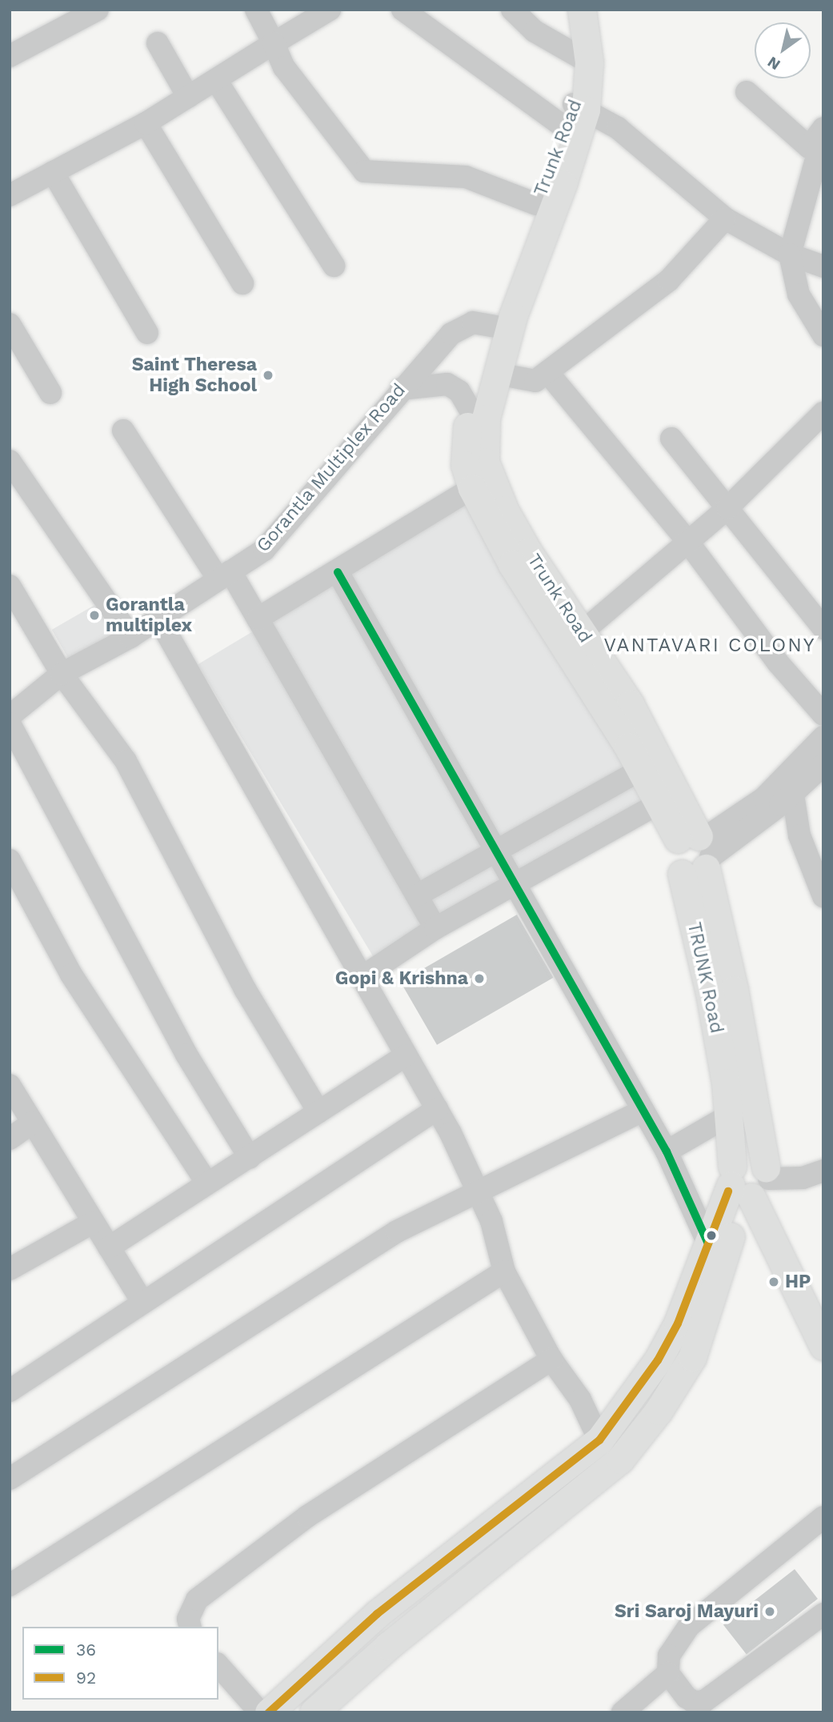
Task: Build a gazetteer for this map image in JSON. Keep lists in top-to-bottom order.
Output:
{
  "streets": {
    "main road": ["Trunk Road", "TRUNK Road"],
    "street": ["Gorantla Multiplex Road"]
  },
  "crossings": [
    ["Trunk Road", "Gorantla Multiplex Road"],
    ["Trunk Road", "TRUNK Road"]
  ],
  "districts": ["VANTAVARI COLONY"],
  "places": [
    "Saint Theresa High School",
    "Gorantla multiplex",
    "Gopi & Krishna",
    "HP",
    "Sri Saroj Mayuri"
  ],
  "lines": ["transit line 36", "transit line 92"],
  "legend": ["36", "92"],
  "north": "bottom left"
}
